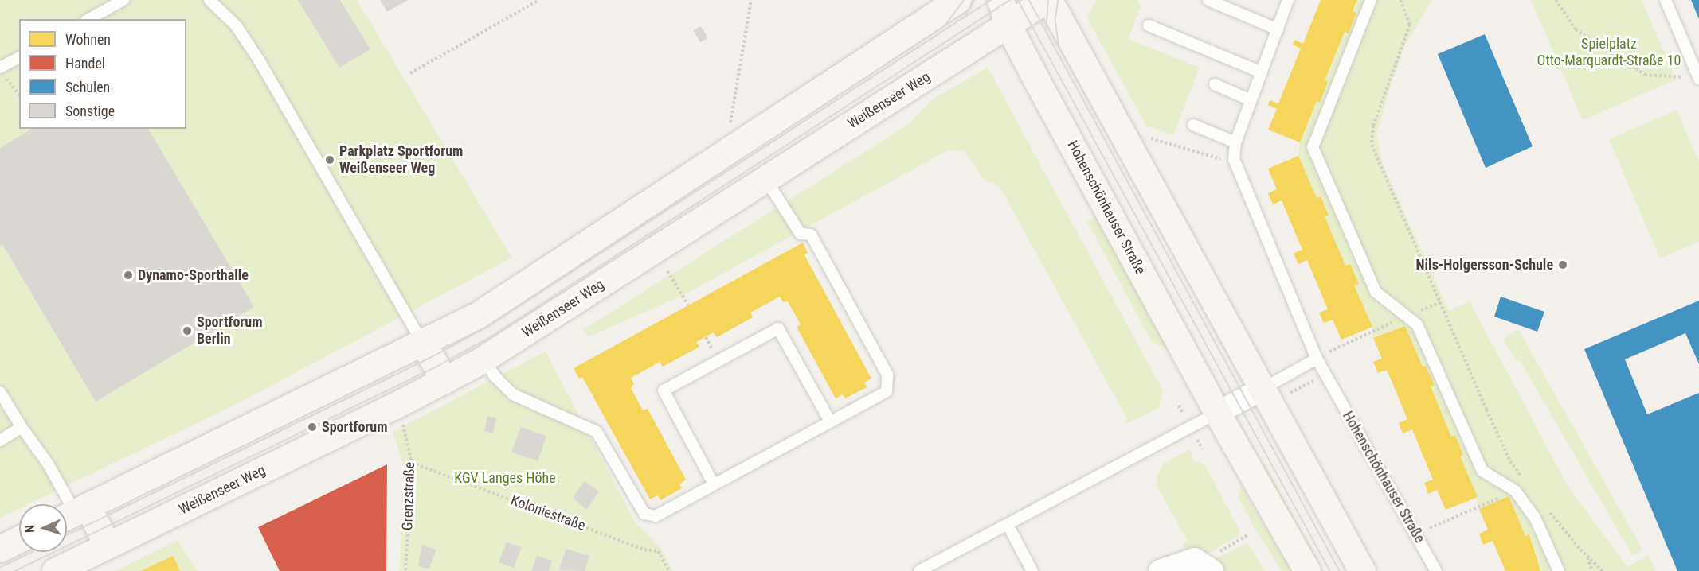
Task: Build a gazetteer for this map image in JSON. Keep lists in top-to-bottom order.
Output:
{
  "streets": {
    "main road": ["Weißenseer Weg", "Hohenschönhauser Straße"],
    "path": ["Grenzstraße", "Koloniestraße"]
  },
  "crossings": [
    ["Weißenseer Weg", "Hohenschönhauser Straße"],
    ["Grenzstraße", "Koloniestraße"]
  ],
  "parks": ["Spielplatz Otto-Marquardt-Straße 10", "KGV Langes Höhe"],
  "places": [
    "Parkplatz Sportforum Weißenseer Weg",
    "Nils-Holgersson-Schule",
    "Dynamo-Sporthalle",
    "Sportforum Berlin",
    "Sportforum"
  ],
  "legend": [
    "Wohnen",
    "Handel",
    "Schulen",
    "Sonstige"
  ],
  "north": "left"
}
